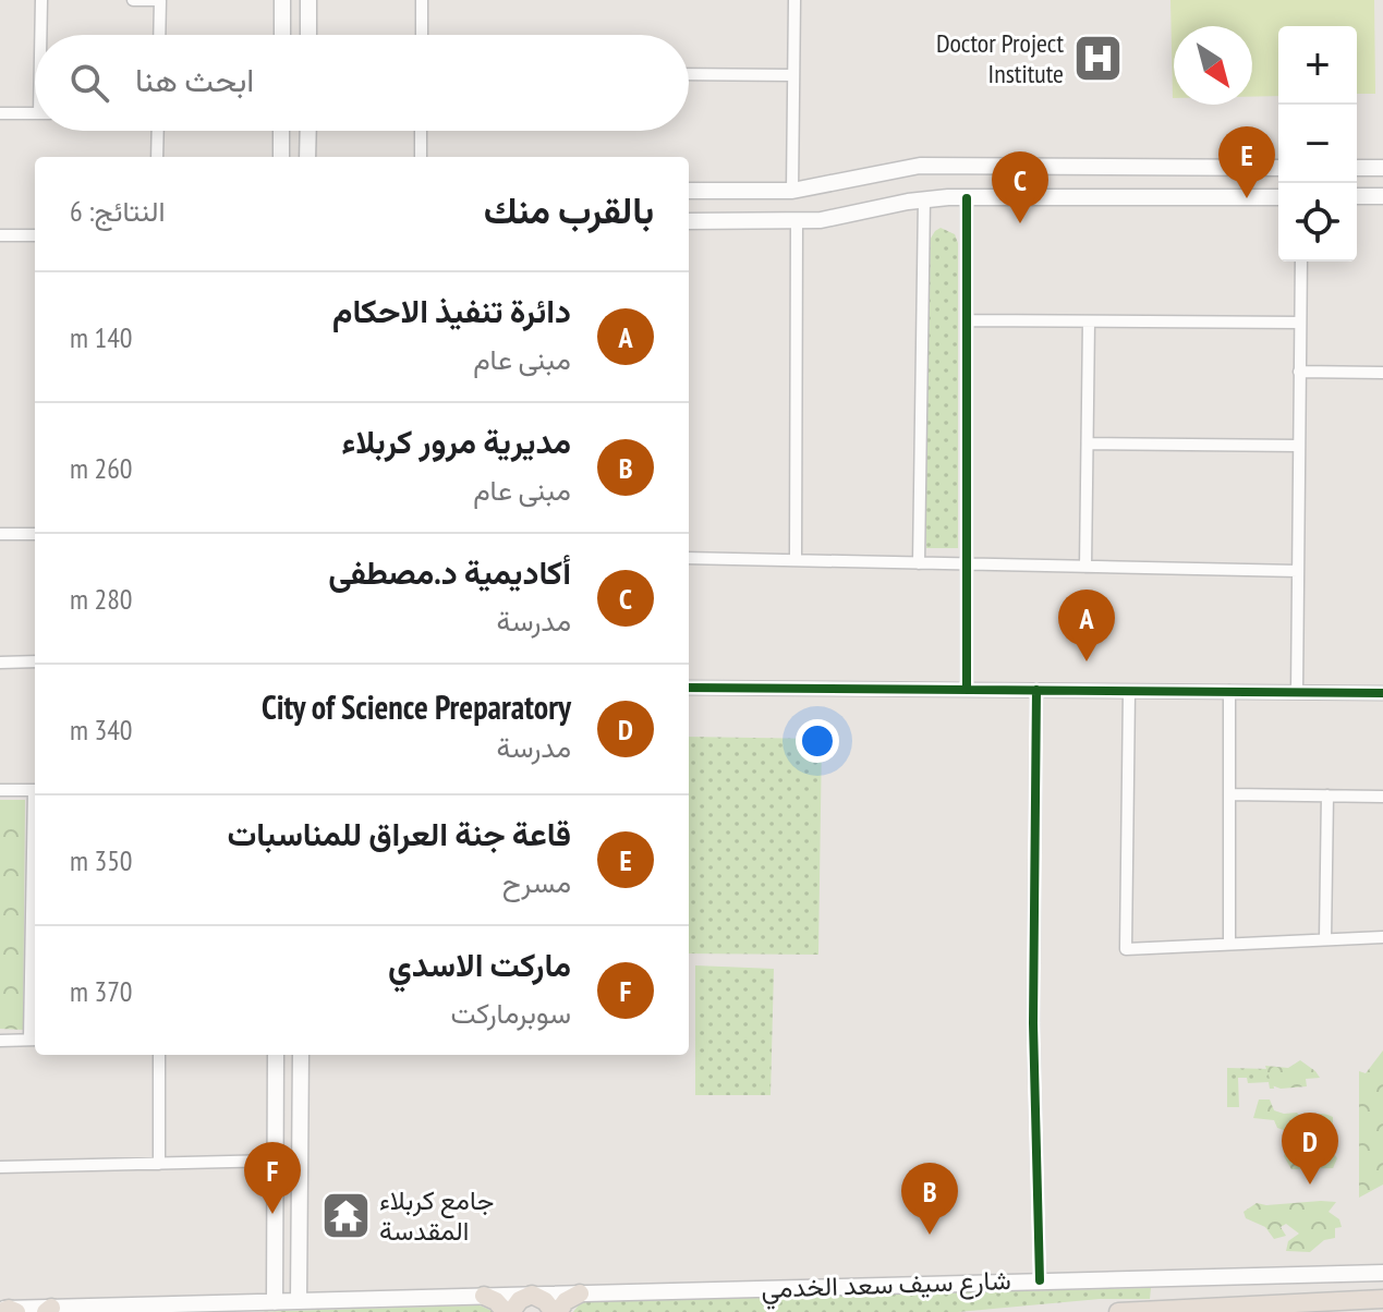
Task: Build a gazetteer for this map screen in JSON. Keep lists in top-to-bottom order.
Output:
{
  "streets": {
    "main road": ["شارع سيف سعد الخدمي"]
  },
  "places": {
    "hospital": ["Doctor Project Institute"],
    "temple": ["جامع كربلاء المقدسة"]
  },
  "north": "bottom right",
  "page": {
    "map_buttons": ["+", "−"],
    "search": "ابحث هنا",
    "pins": [
      "E",
      "C",
      "A",
      "D",
      "F",
      "B"
    ],
    "heading": ["بالقرب منك", "النتائج: 6"],
    "list": [
      {
        "mark": "A",
        "name": "دائرة تنفيذ الاحكام",
        "note": "مبنى عام",
        "value": "140 m"
      },
      {
        "mark": "B",
        "name": "مديرية مرور كربلاء",
        "note": "مبنى عام",
        "value": "260 m"
      },
      {
        "mark": "C",
        "name": "أكاديمية د.مصطفى",
        "note": "مدرسة",
        "value": "280 m"
      },
      {
        "mark": "D",
        "name": "City of Science Preparatory",
        "note": "مدرسة",
        "value": "340 m"
      },
      {
        "mark": "E",
        "name": "قاعة جنة العراق للمناسبات",
        "note": "مسرح",
        "value": "350 m"
      },
      {
        "mark": "F",
        "name": "ماركت الاسدي",
        "note": "سوبرماركت",
        "value": "370 m"
      }
    ]
  }
}
